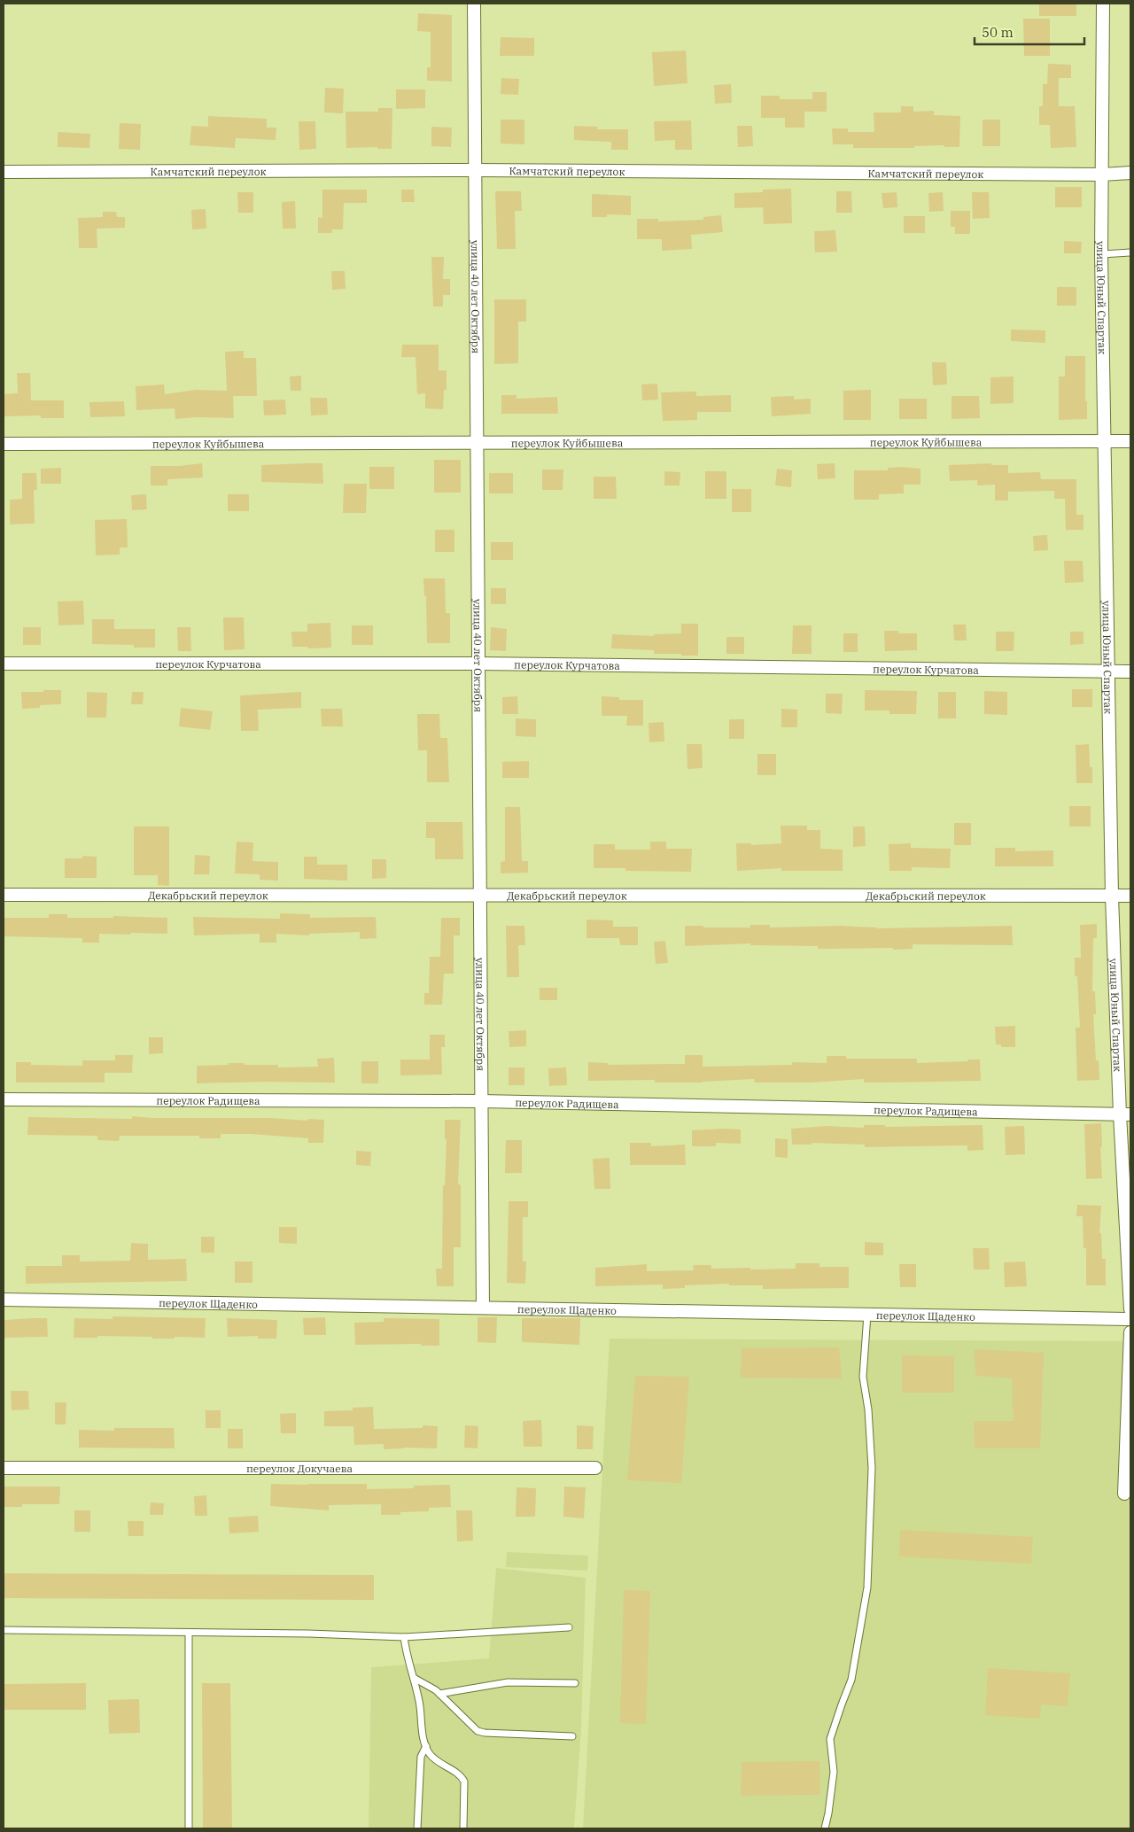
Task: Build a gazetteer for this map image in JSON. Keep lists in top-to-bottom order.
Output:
{
  "streets": {
    "street": [
      "Камчатский переулок",
      "улица 40 лет Октября",
      "улица Юный Спартак",
      "переулок Куйбышева",
      "переулок Курчатова",
      "Декабрьский переулок",
      "переулок Радищева",
      "переулок Щаденко",
      "переулок Докучаева"
    ]
  },
  "crossings": [
    ["Камчатский переулок", "улица 40 лет Октября"],
    ["Камчатский переулок", "улица Юный Спартак"],
    ["улица 40 лет Октября", "переулок Куйбышева"],
    ["улица 40 лет Октября", "переулок Курчатова"],
    ["улица 40 лет Октября", "Декабрьский переулок"],
    ["улица 40 лет Октября", "переулок Радищева"],
    ["улица 40 лет Октября", "переулок Щаденко"],
    ["улица Юный Спартак", "переулок Куйбышева"],
    ["улица Юный Спартак", "переулок Курчатова"],
    ["улица Юный Спартак", "Декабрьский переулок"],
    ["улица Юный Спартак", "переулок Радищева"]
  ],
  "scale_bar": "50 m"
}
